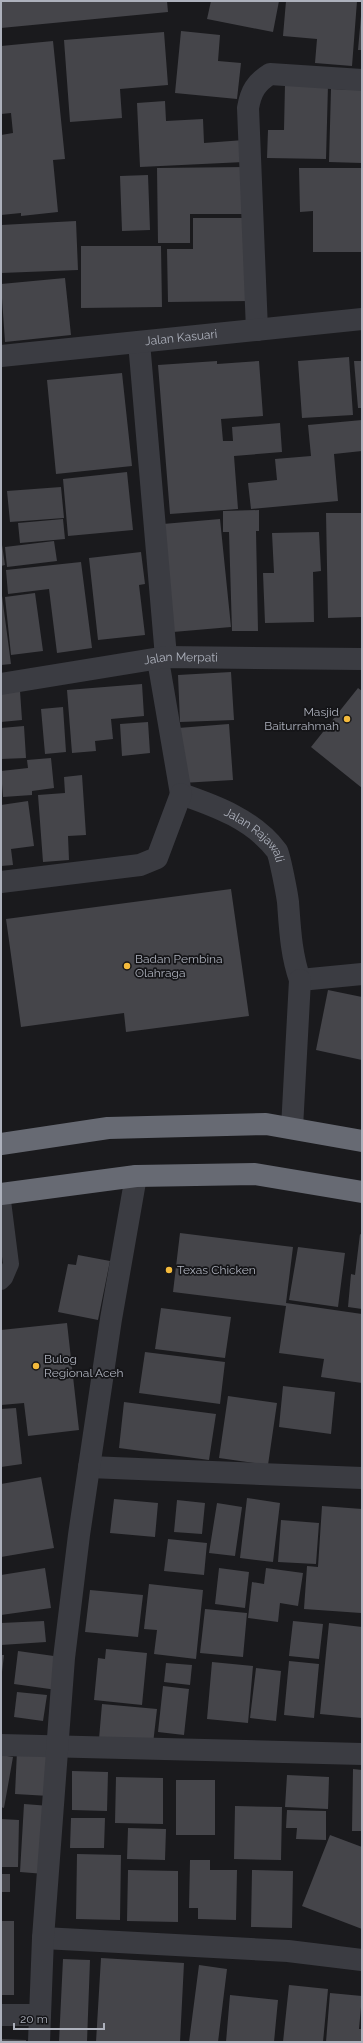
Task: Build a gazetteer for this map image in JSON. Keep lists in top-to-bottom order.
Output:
{
  "streets": {
    "street": ["Jalan Kasuari", "Jalan Merpati", "Jalan Rajawali"]
  },
  "places": [
    "Masjid Baiturrahmah",
    "Badan Pembina Olahraga",
    "Texas Chicken",
    "Bulog Regional Aceh"
  ],
  "scale_bar": "20 m"
}
